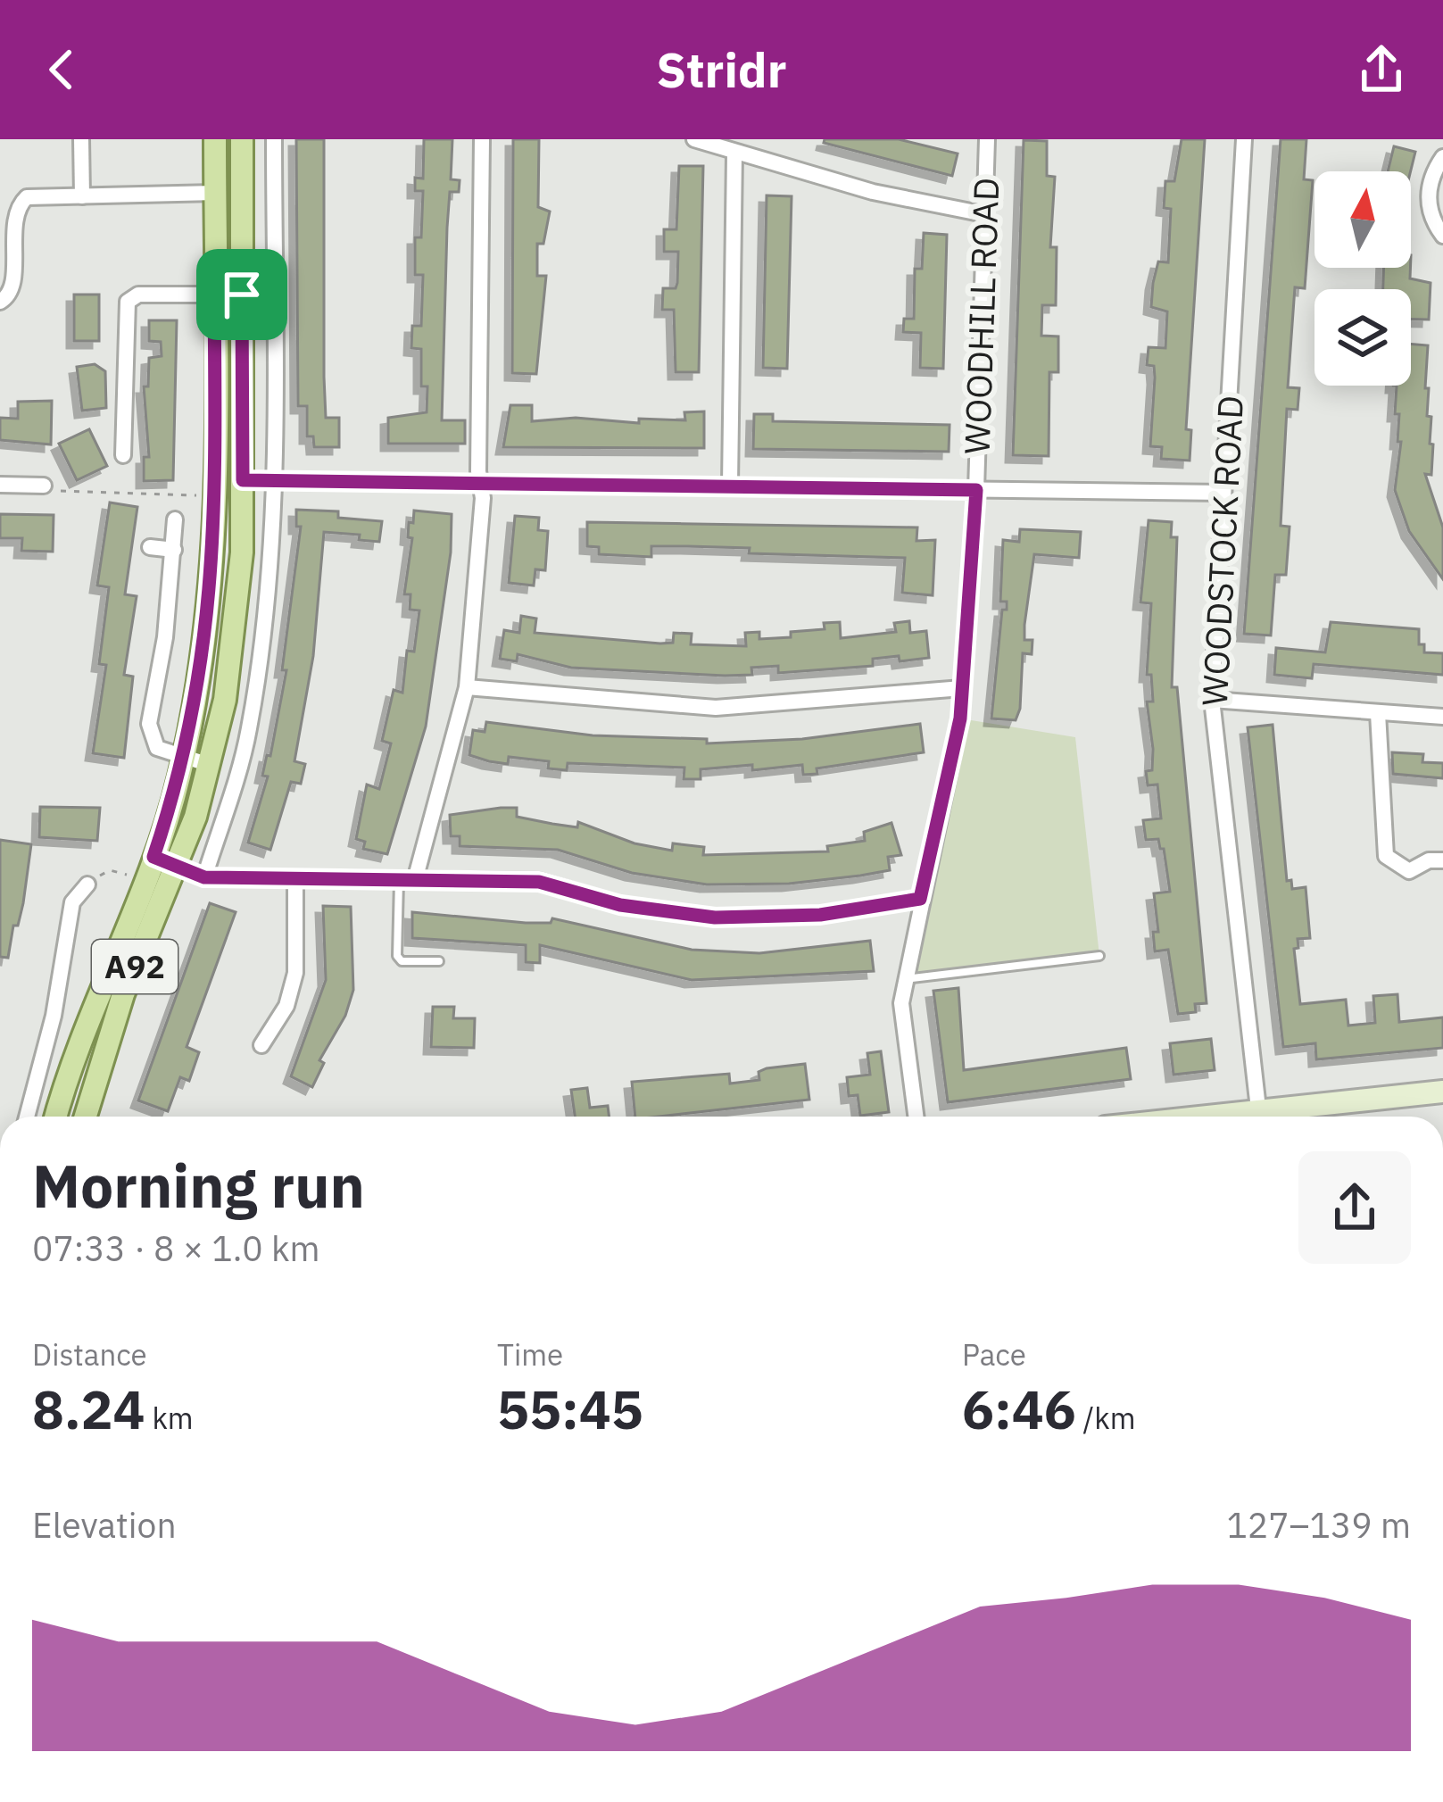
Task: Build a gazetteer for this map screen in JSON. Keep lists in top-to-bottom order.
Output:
{
  "streets": {
    "main road": ["A92"],
    "street": ["WOODHILL ROAD", "WOODSTOCK ROAD"]
  },
  "north": "top",
  "page": {
    "header": "Stridr",
    "heading": ["Morning run", "07:33 · 8 × 1.0 km"],
    "stats": [
      ["Distance", "8.24 km"],
      ["Time", "55:45"],
      ["Pace", "6:46 /km"]
    ],
    "chart": ["Elevation", "127–139 m"]
  }
}
